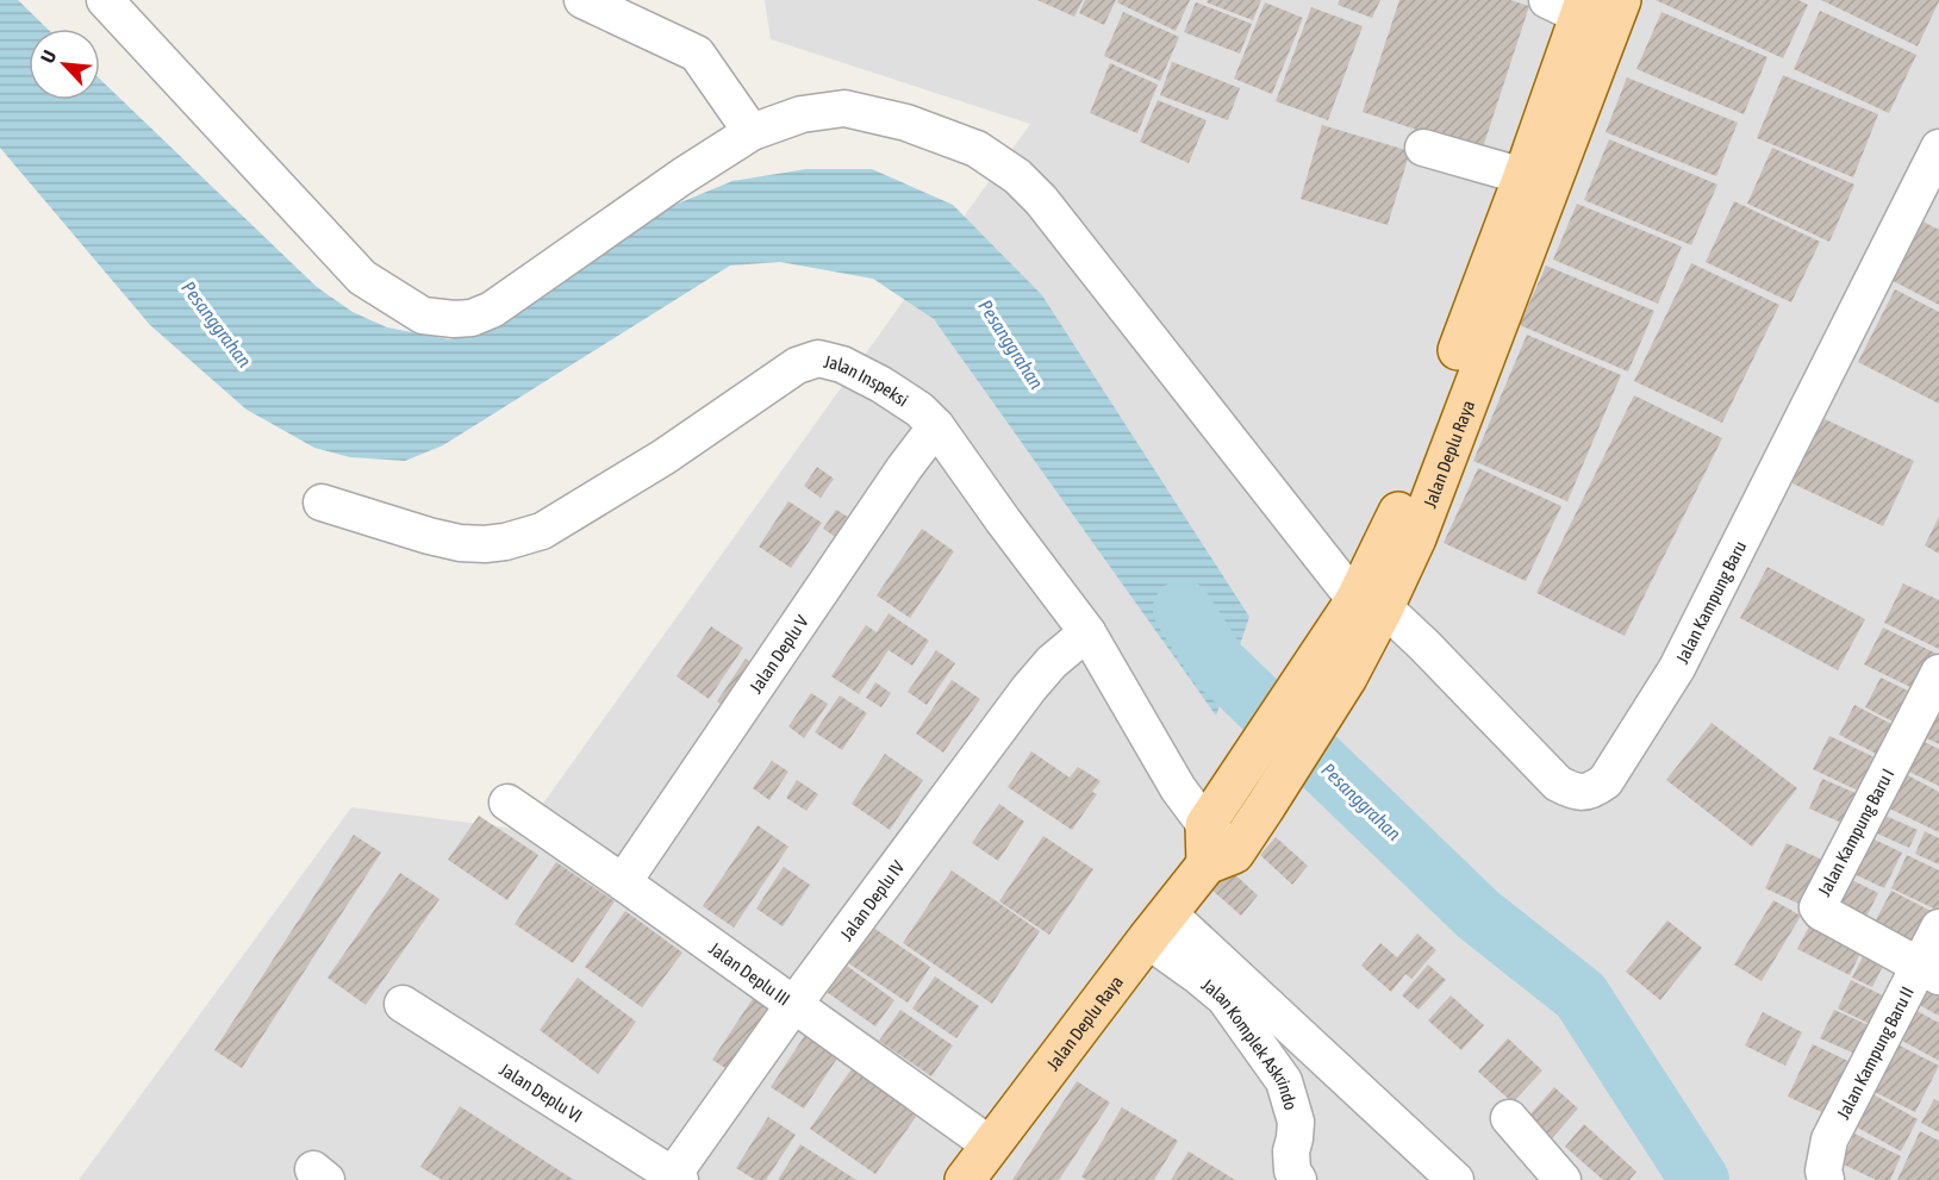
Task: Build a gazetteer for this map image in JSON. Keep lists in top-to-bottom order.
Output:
{
  "streets": {
    "main road": ["Jalan Deplu Raya"],
    "street": [
      "Jalan Inspeksi",
      "Jalan Kampung Baru",
      "Jalan Deplu V",
      "Jalan Kampung Baru I",
      "Jalan Deplu IV",
      "Jalan Deplu III",
      "Jalan Komplek Askrindo",
      "Jalan Kampung Baru II",
      "Jalan Deplu VI"
    ]
  },
  "crossings": [
    ["Jalan Inspeksi", "Jalan Deplu Raya"],
    ["Jalan Inspeksi", "Jalan Deplu V"],
    ["Jalan Inspeksi", "Jalan Deplu IV"],
    ["Jalan Deplu Raya", "Jalan Kampung Baru"],
    ["Jalan Deplu Raya", "Jalan Deplu III"],
    ["Jalan Deplu Raya", "Jalan Komplek Askrindo"],
    ["Jalan Deplu V", "Jalan Deplu III"],
    ["Jalan Kampung Baru I", "Jalan Kampung Baru II"],
    ["Jalan Deplu IV", "Jalan Deplu III"],
    ["Jalan Deplu IV", "Jalan Deplu VI"]
  ],
  "water": ["Pesanggrahan"],
  "north": "top left"
}
